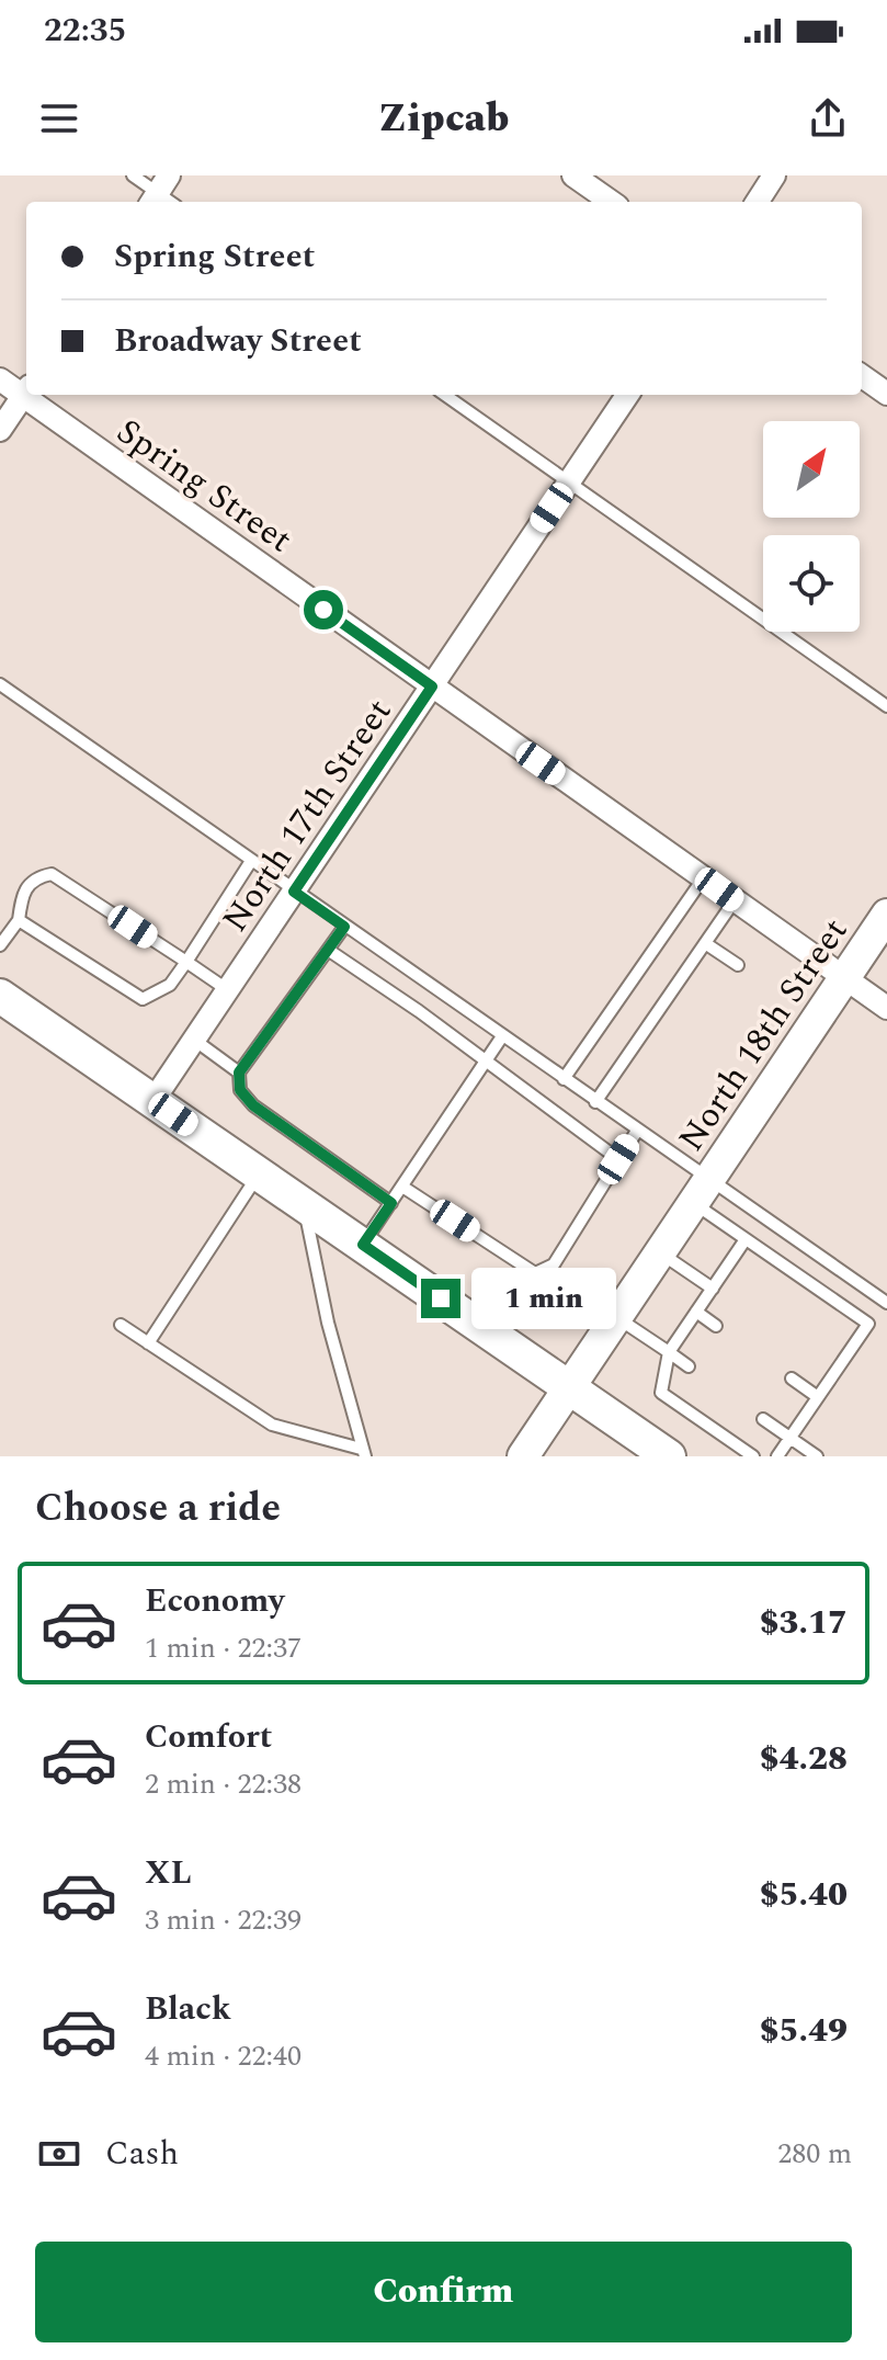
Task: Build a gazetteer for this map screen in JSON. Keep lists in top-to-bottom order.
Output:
{
  "streets": {
    "street": ["Spring Street", "North 17th Street", "North 18th Street"]
  },
  "crossings": [
    ["Spring Street", "North 17th Street"],
    ["Spring Street", "North 18th Street"]
  ],
  "north": "top right",
  "page": {
    "status": "22:35",
    "header": "Zipcab",
    "banner": ["Spring Street", "Broadway Street"],
    "bubble": "1 min",
    "heading": "Choose a ride",
    "list": [
      {
        "name": "Economy",
        "note": "1 min · 22:37",
        "value": "$3.17"
      },
      {
        "name": "Comfort",
        "note": "2 min · 22:38",
        "value": "$4.28"
      },
      {
        "name": "XL",
        "note": "3 min · 22:39",
        "value": "$5.40"
      },
      {
        "name": "Black",
        "note": "4 min · 22:40",
        "value": "$5.49"
      }
    ],
    "pay": ["Cash", "280 m"],
    "buttons": "Confirm"
  }
}
